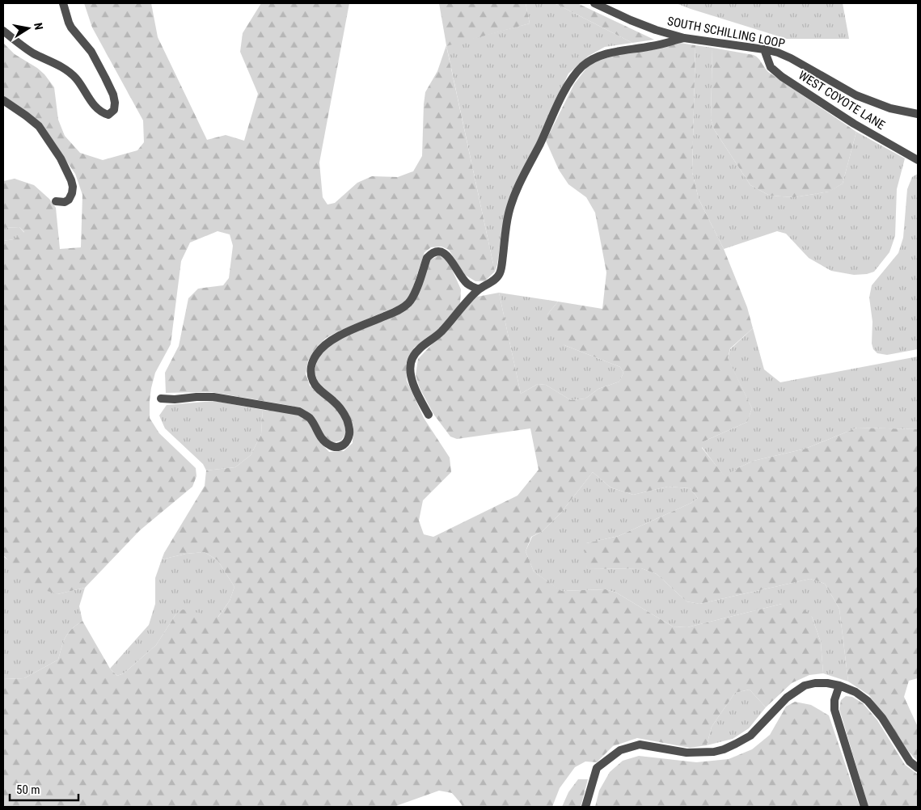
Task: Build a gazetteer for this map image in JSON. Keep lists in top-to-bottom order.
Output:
{
  "streets": {
    "street": ["SOUTH SCHILLING LOOP", "WEST COYOTE LANE"]
  },
  "crossings": [
    ["SOUTH SCHILLING LOOP", "WEST COYOTE LANE"]
  ],
  "scale_bar": "50 m",
  "north": "right"
}
